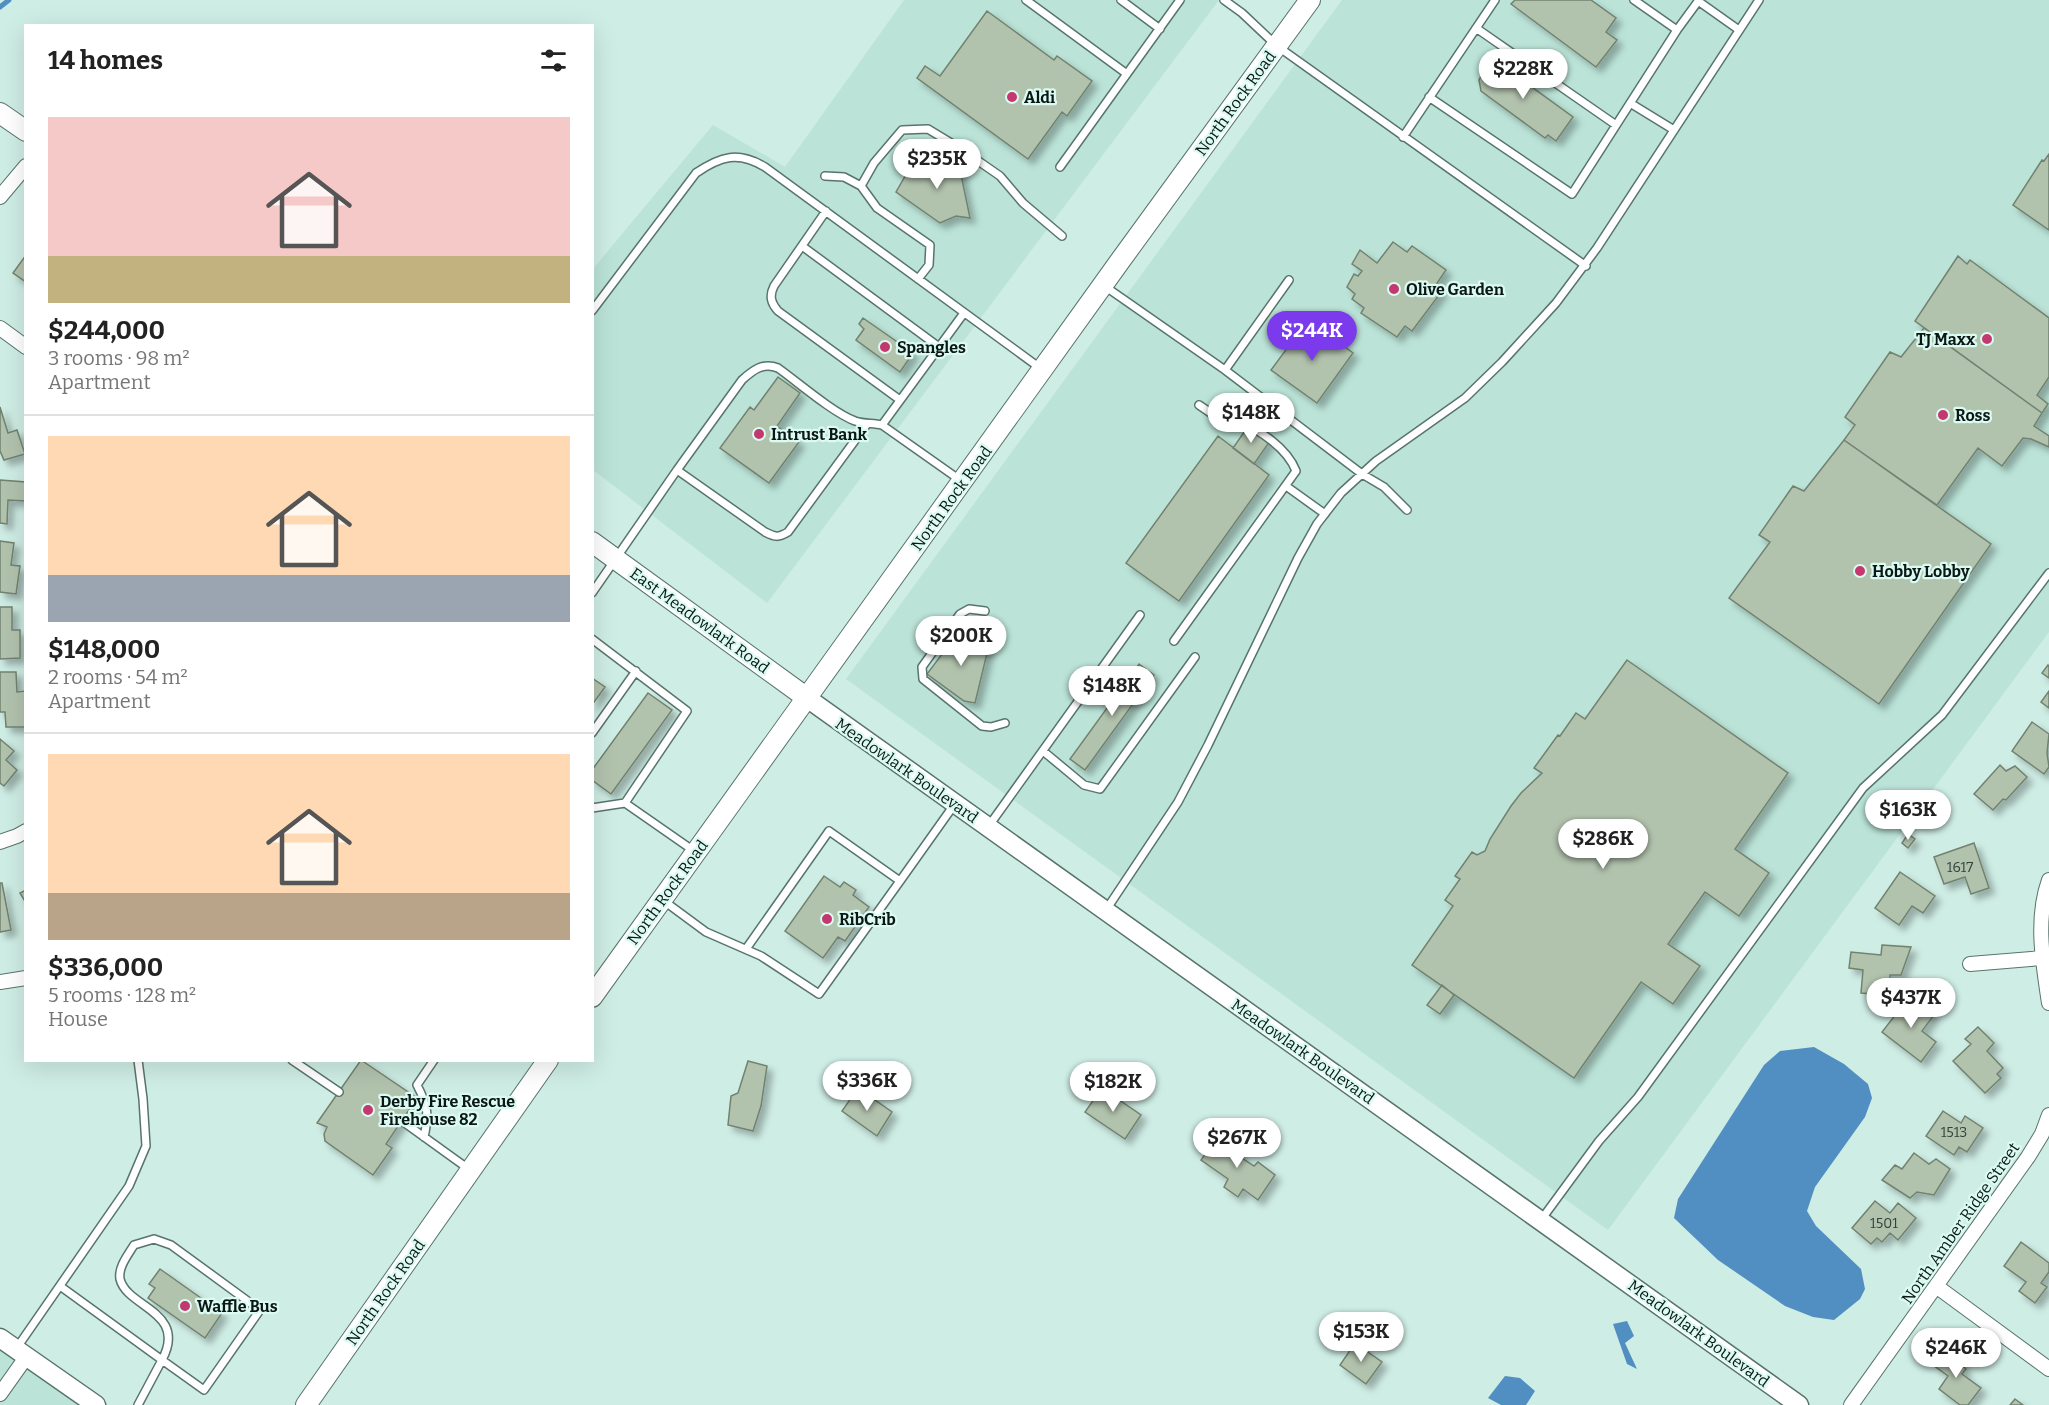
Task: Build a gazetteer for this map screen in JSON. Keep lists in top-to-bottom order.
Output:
{
  "streets": {
    "main road": ["North Rock Road", "East Meadowlark Road"],
    "street": ["Meadowlark Boulevard", "North Amber Ridge Street"]
  },
  "crossings": [
    ["North Rock Road", "East Meadowlark Road"],
    ["North Rock Road", "Meadowlark Boulevard"],
    ["East Meadowlark Road", "Meadowlark Boulevard"]
  ],
  "places": [
    "Aldi",
    "Olive Garden",
    "TJ Maxx",
    "Spangles",
    "Ross",
    "Intrust Bank",
    "Hobby Lobby",
    "RibCrib",
    "Derby Fire Rescue Firehouse 82",
    "Waffle Bus"
  ],
  "house_numbers": ["1617", "1513", "1501"],
  "page": {
    "heading": "14 homes",
    "price": [
      "$228K",
      "$235K",
      "$244K",
      "$148K",
      "$200K",
      "$148K",
      "$163K",
      "$286K",
      "$437K",
      "$336K",
      "$182K",
      "$267K",
      "$153K",
      "$246K"
    ],
    "list": [
      {
        "name": "$244,000",
        "note": "3 rooms · 98 m² · Apartment"
      },
      {
        "name": "$148,000",
        "note": "2 rooms · 54 m² · Apartment"
      },
      {
        "name": "$336,000",
        "note": "5 rooms · 128 m² · House"
      }
    ]
  }
}
